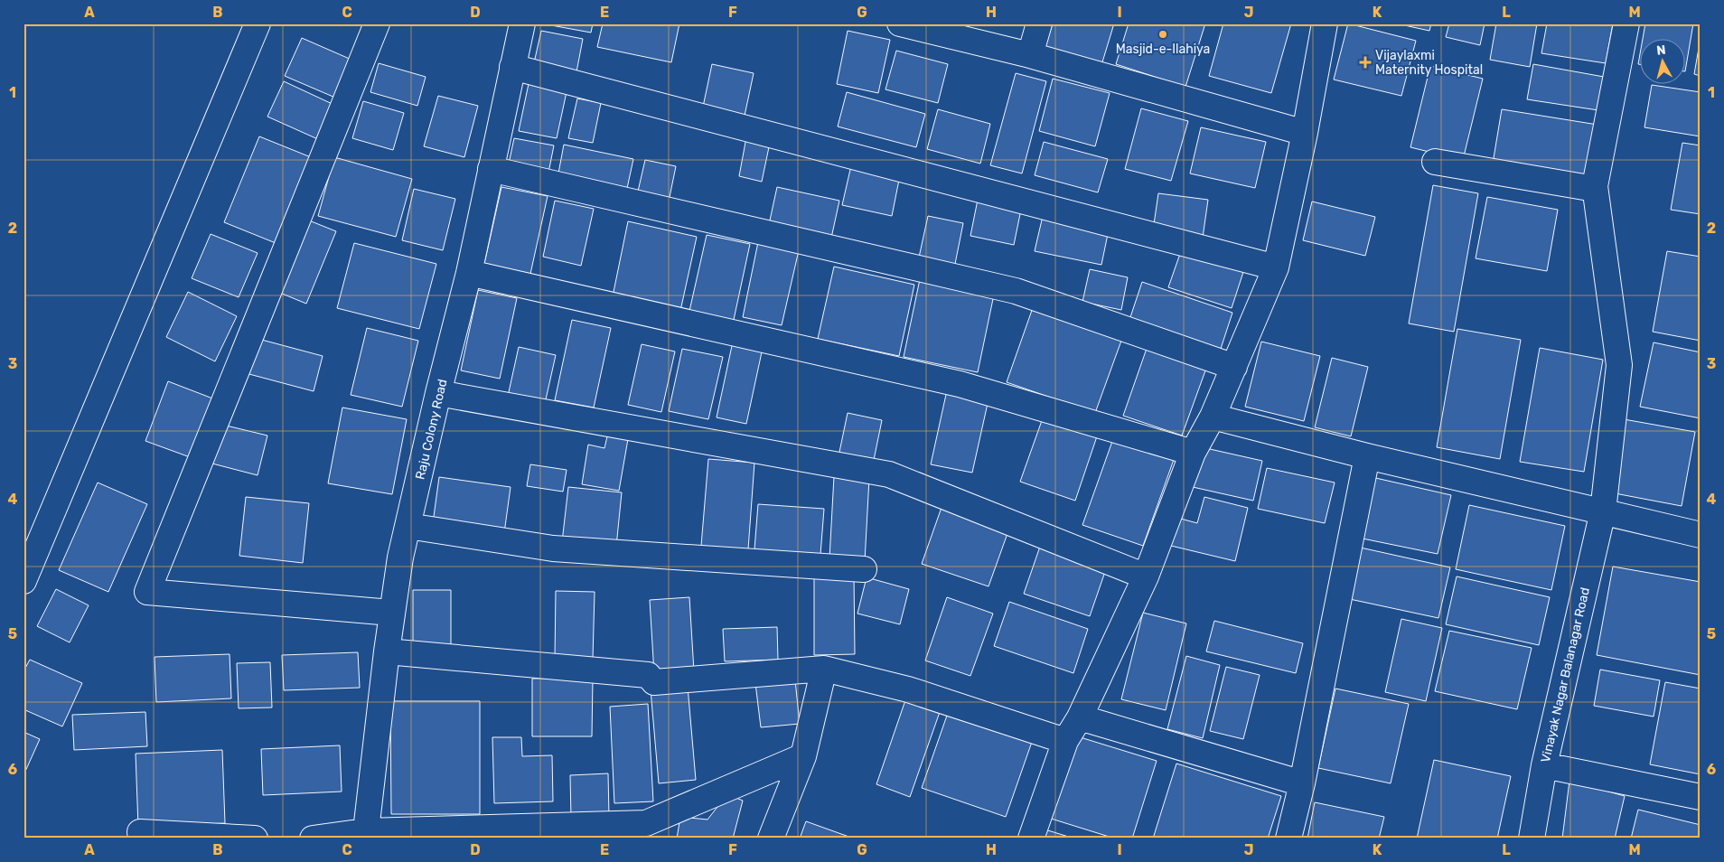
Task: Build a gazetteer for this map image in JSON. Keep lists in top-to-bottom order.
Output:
{
  "streets": {
    "street": ["Raju Colony Road", "Vinayak Nagar Balanagar Road"]
  },
  "places": {
    "other": ["Masjid-e-Ilahiya"],
    "health": ["Vijaylaxmi Maternity Hospital"]
  },
  "north": "top",
  "grid": {
    "columns": [
      "A",
      "B",
      "C",
      "D",
      "E",
      "F",
      "G",
      "H",
      "I",
      "J",
      "K",
      "L",
      "M"
    ],
    "rows": [
      "1",
      "2",
      "3",
      "4",
      "5",
      "6"
    ]
  }
}
